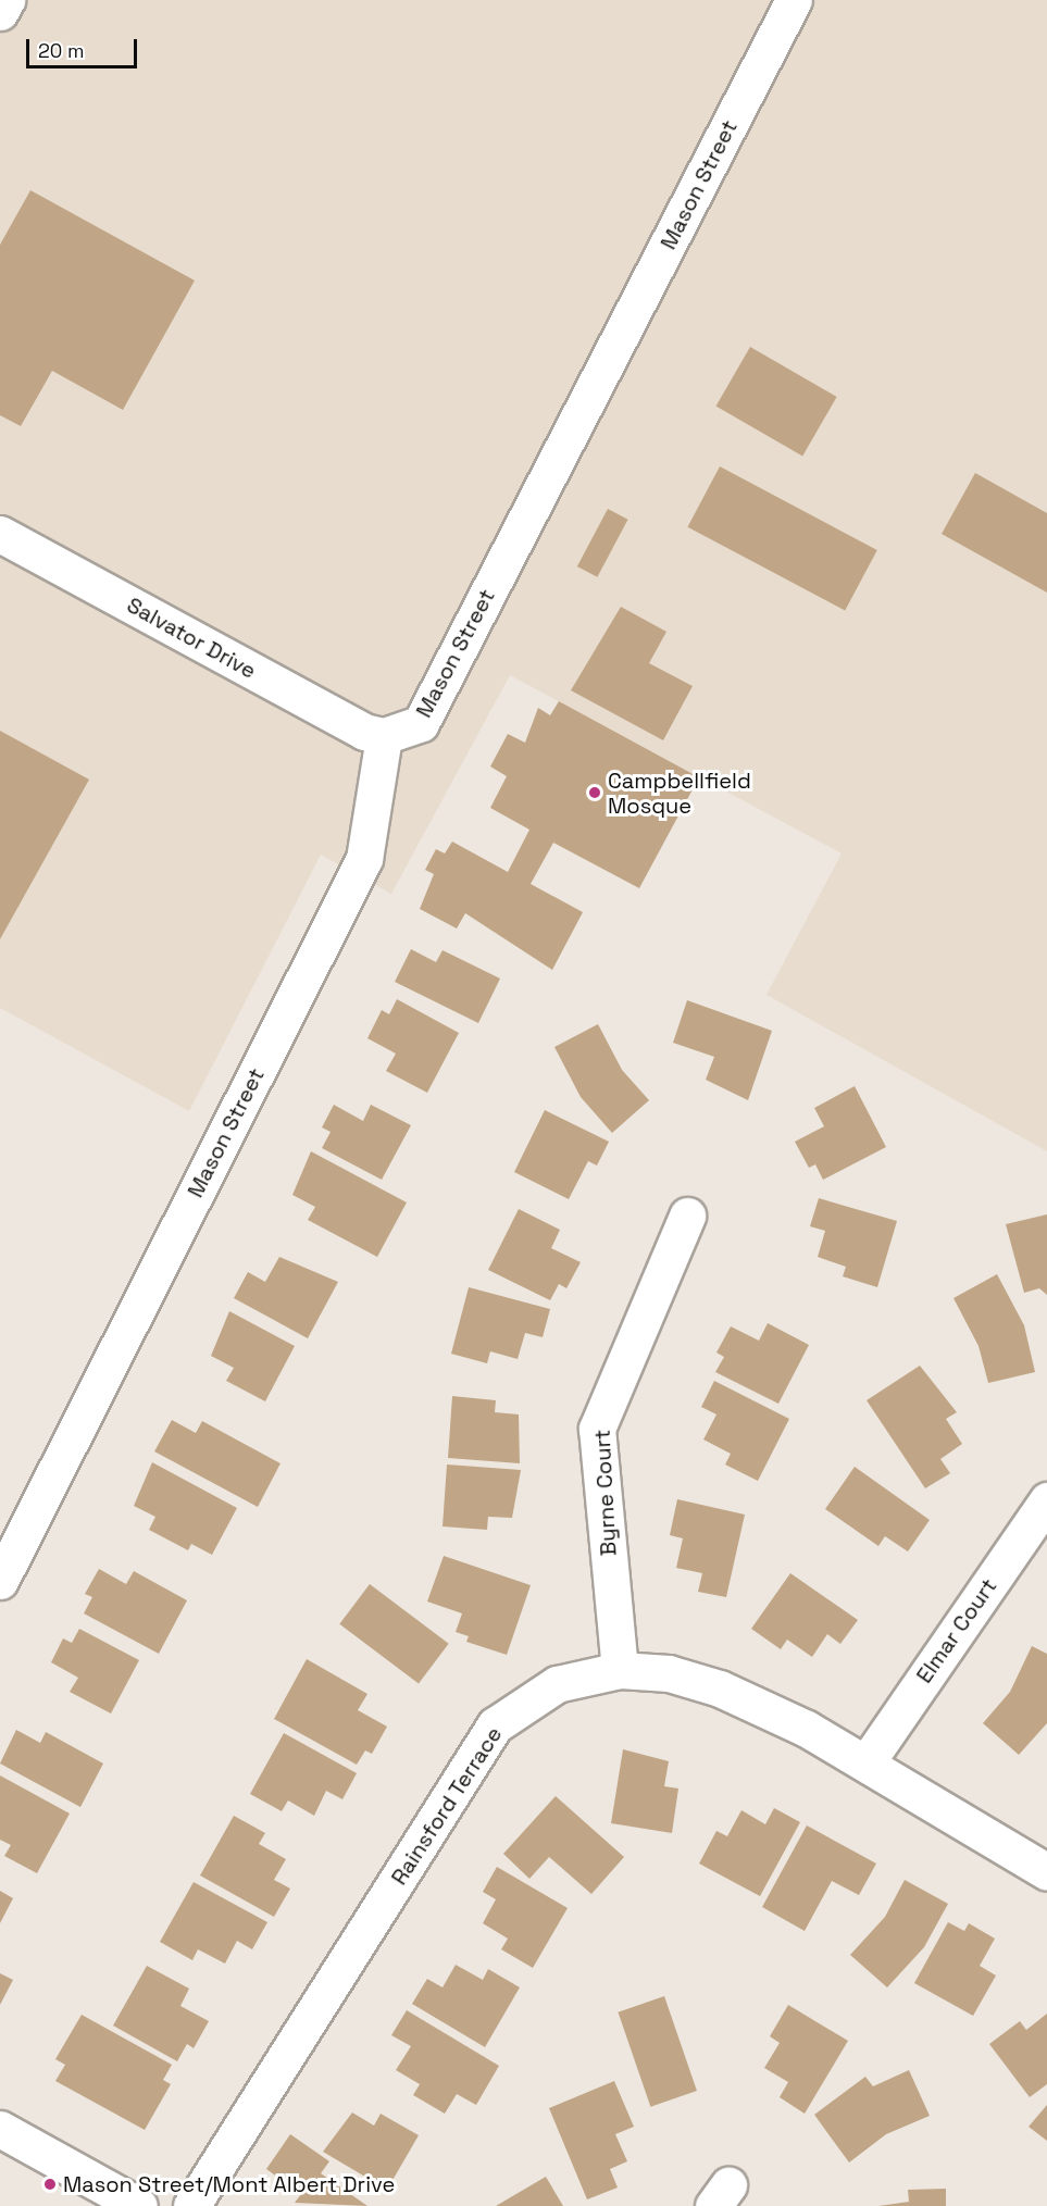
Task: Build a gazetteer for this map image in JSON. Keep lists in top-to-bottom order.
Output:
{
  "streets": {
    "street": [
      "Mason Street",
      "Salvator Drive",
      "Byrne Court",
      "Elmar Court",
      "Rainsford Terrace"
    ]
  },
  "crossings": [
    ["Mason Street", "Salvator Drive"],
    ["Byrne Court", "Rainsford Terrace"],
    ["Elmar Court", "Rainsford Terrace"]
  ],
  "places": ["Campbellfield Mosque", "Mason Street/Mont Albert Drive"],
  "scale_bar": "20 m"
}
